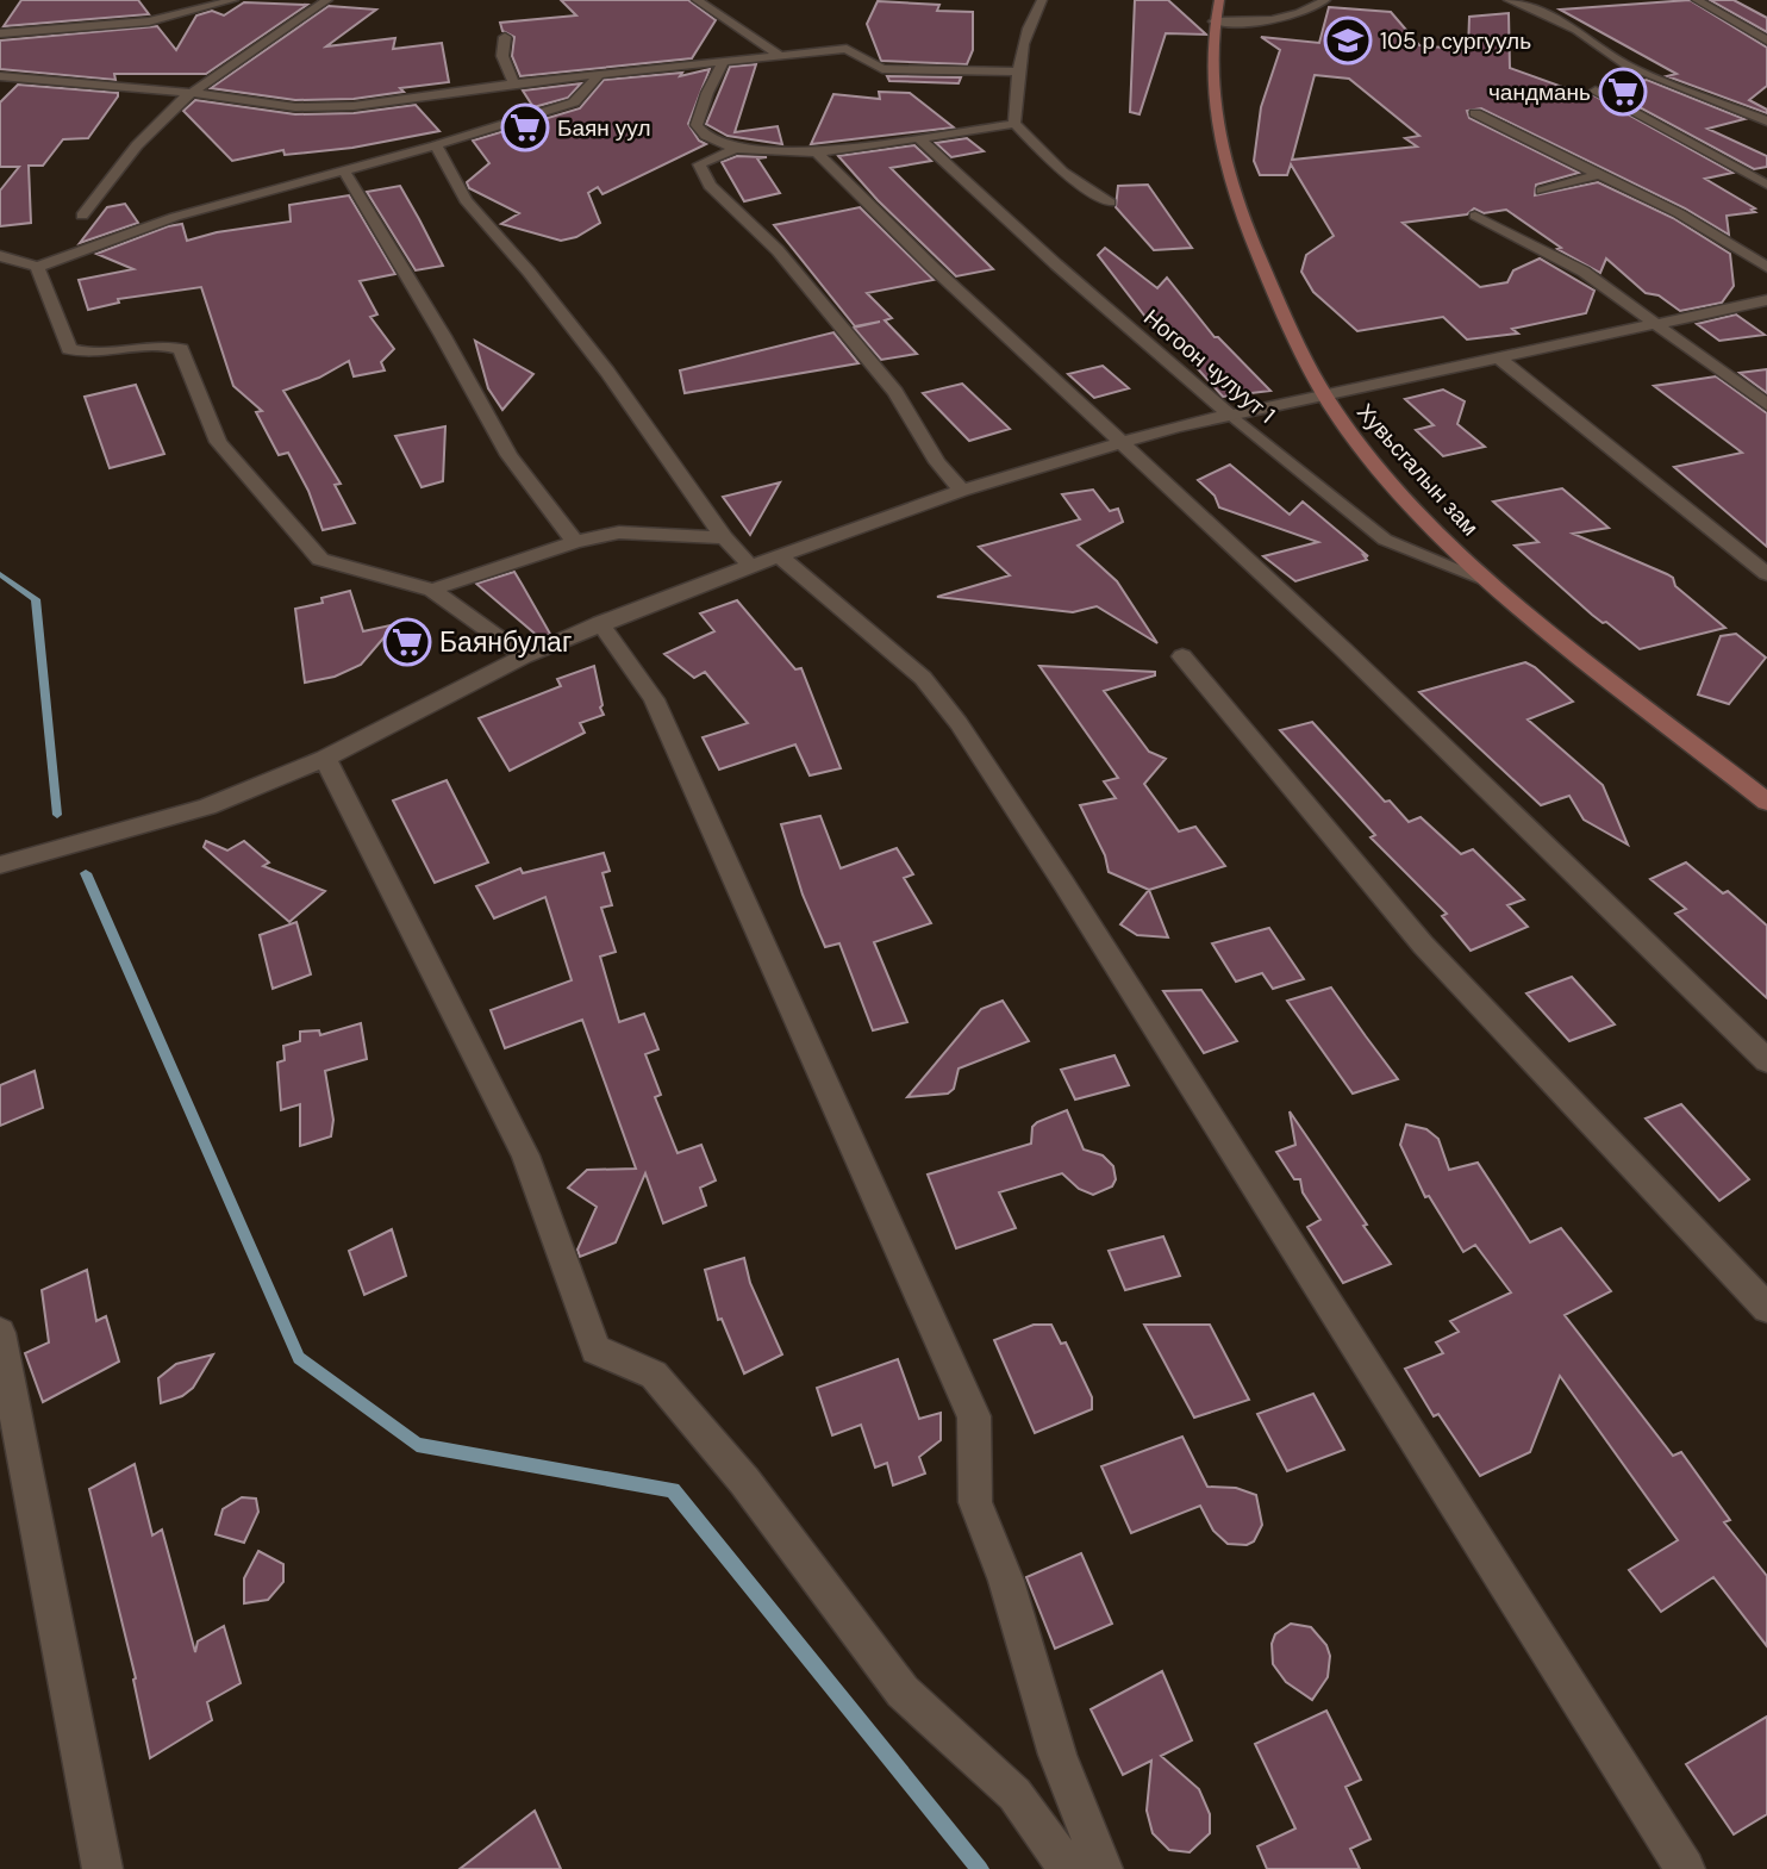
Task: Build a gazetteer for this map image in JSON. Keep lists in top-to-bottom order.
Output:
{
  "streets": {
    "main road": ["Хувьсгалын зам"],
    "street": ["Ногоон чулуут 1"]
  },
  "crossings": [
    ["Ногоон чулуут 1", "Хувьсгалын зам"]
  ],
  "places": {
    "school or university": ["105 р сургууль"],
    "supermarket": ["чандмань", "Баян уул", "Баянбулаг"]
  }
}
